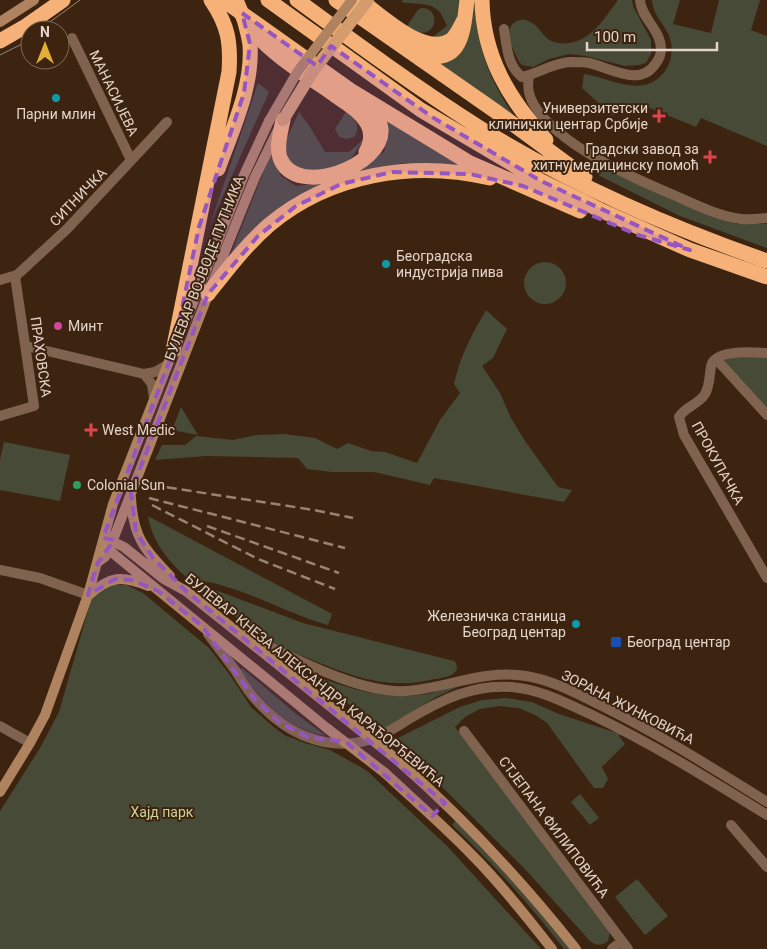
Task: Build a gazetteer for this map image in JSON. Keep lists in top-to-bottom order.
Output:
{
  "streets": {
    "main road": ["БУЛЕВАР ВОЈВОДЕ ПУТНИКА", "БУЛЕВАР КНЕЗА АЛЕКСАНДРА КАРАЂОРЂЕВИЋА"],
    "street": [
      "МАНАСИЈЕВА",
      "СИТНИЧКА",
      "ПРАХОВСКА",
      "ПРОКУПАЧКА",
      "ЗОРАНА ЖУНКОВИЋА",
      "СТЈЕПАНА ФИЛИПОВИЋА"
    ]
  },
  "crossings": [
    ["МАНАСИЈЕВА", "СИТНИЧКА"],
    ["СИТНИЧКА", "ПРАХОВСКА"],
    ["БУЛЕВАР ВОЈВОДЕ ПУТНИКА", "БУЛЕВАР КНЕЗА АЛЕКСАНДРА КАРАЂОРЂЕВИЋА"],
    ["БУЛЕВАР КНЕЗА АЛЕКСАНДРА КАРАЂОРЂЕВИЋА", "ЗОРАНА ЖУНКОВИЋА"]
  ],
  "parks": ["Хајд парк"],
  "places": {
    "other": [
      "Парни млин",
      "Београдска индустрија пива",
      "Минт",
      "Colonial Sun",
      "Железничка станица Београд центар"
    ],
    "health": ["Универзитетски клинички центар Србије", "Градски завод за хитну медицинску помоћ", "West Medic"],
    "transit": ["Београд центар"]
  },
  "scale_bar": "100 m",
  "north": "top"
}
